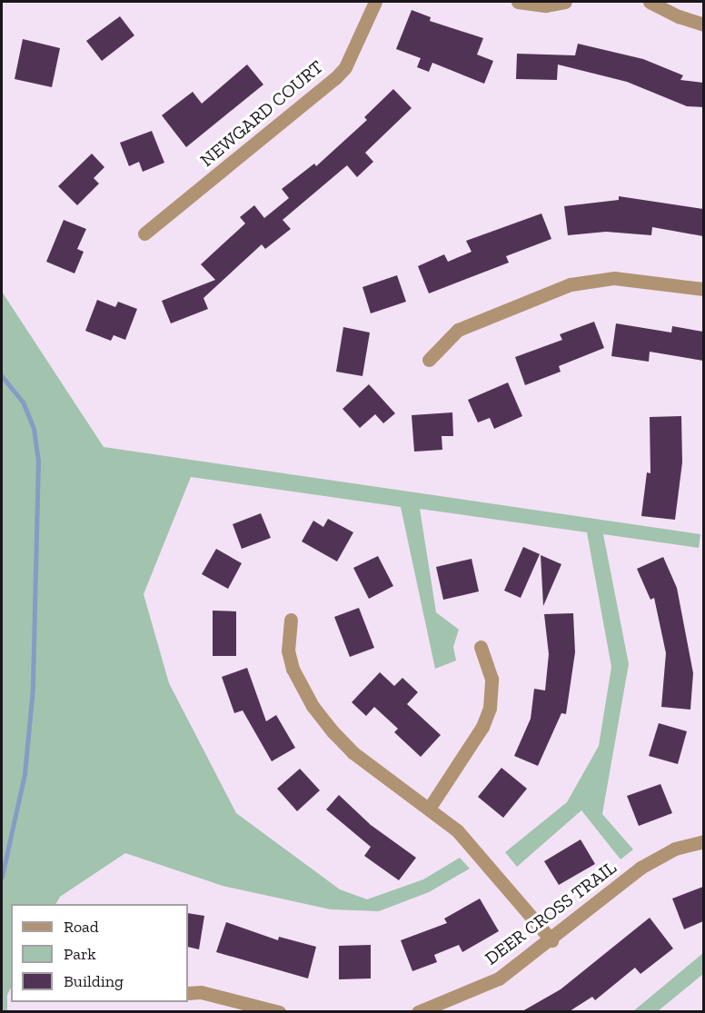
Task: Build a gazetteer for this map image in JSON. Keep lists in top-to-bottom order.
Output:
{
  "streets": {
    "street": ["NEWGARD COURT", "DEER CROSS TRAIL"]
  },
  "legend": ["Road", "Park", "Building"]
}
